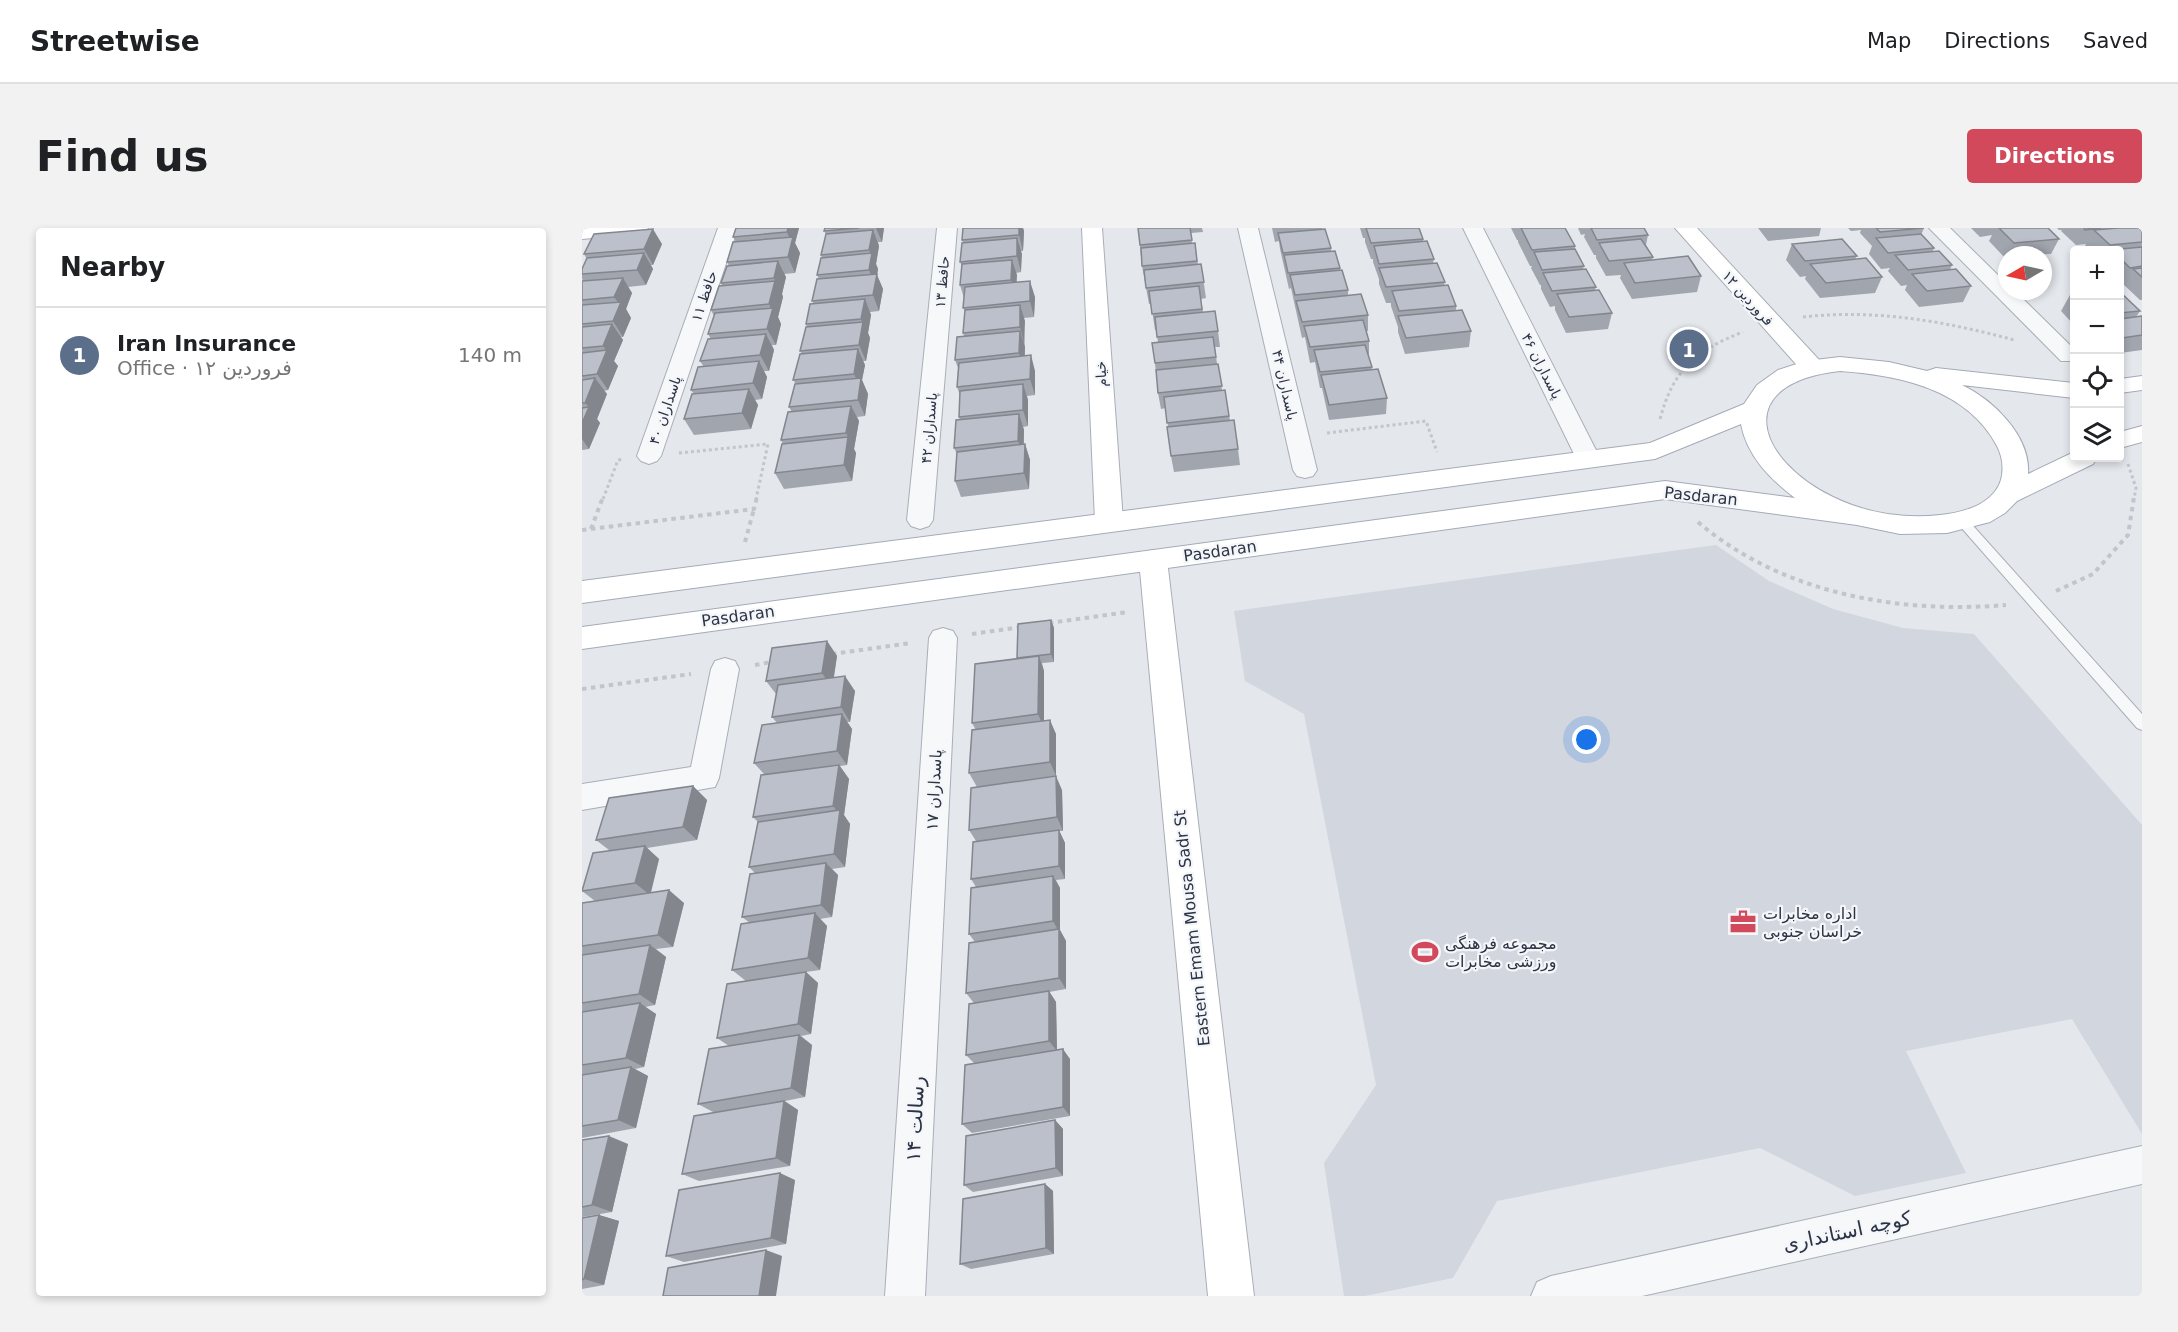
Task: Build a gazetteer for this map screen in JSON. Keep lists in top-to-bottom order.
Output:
{
  "streets": {
    "main road": [
      "۱۲ فروردین",
      "خیام",
      "Pasdaran",
      "Eastern Emam Mousa Sadr St"
    ],
    "street": [
      "حافظ ۱۳",
      "حافظ ۱۱",
      "پاسداران ۴۶",
      "پاسداران ۴۴",
      "پاسداران ۴۰",
      "پاسداران ۴۲",
      "پاسداران ۱۷",
      "رسالت ۱۴",
      "کوچه استانداری"
    ]
  },
  "crossings": [
    ["حافظ ۱۳", "پاسداران ۴۲"],
    ["حافظ ۱۱", "پاسداران ۴۰"],
    ["۱۲ فروردین", "Pasdaran"],
    ["Pasdaran", "Eastern Emam Mousa Sadr St"],
    ["پاسداران ۱۷", "رسالت ۱۴"]
  ],
  "places": {
    "office": ["اداره مخابرات خراسان جنوبی"],
    "sports": ["مجموعه فرهنگی ورزشی مخابرات"]
  },
  "north": "left",
  "page": {
    "header": "Streetwise",
    "nav": ["Map", "Directions", "Saved"],
    "buttons": "Directions",
    "title": "Find us",
    "heading": "Nearby",
    "map_buttons": ["+", "−"],
    "list": [
      {
        "mark": "1",
        "name": "Iran Insurance",
        "note": "Office · ۱۲ فروردین",
        "value": "140 m"
      }
    ],
    "pins": "1"
  }
}
